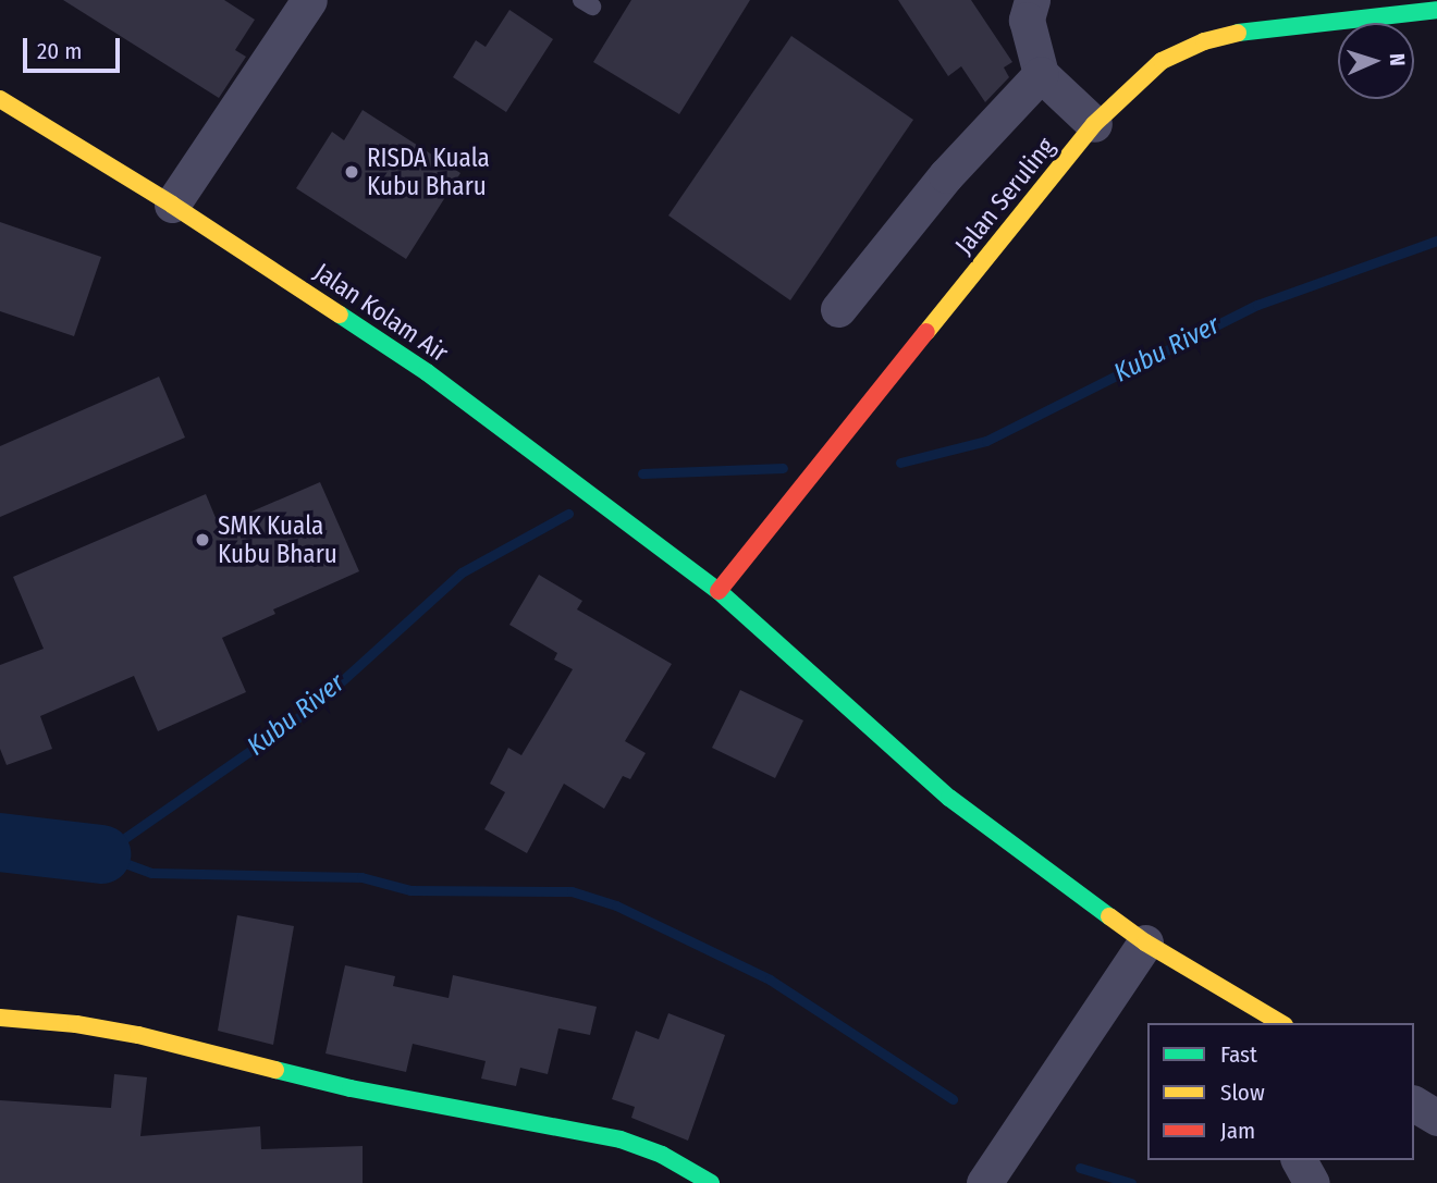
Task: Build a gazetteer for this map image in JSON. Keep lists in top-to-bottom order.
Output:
{
  "streets": {
    "street": ["Jalan Seruling", "Jalan Kolam Air"]
  },
  "crossings": [
    ["Jalan Seruling", "Jalan Kolam Air"]
  ],
  "water": ["Kubu River"],
  "places": ["RISDA Kuala Kubu Bharu", "SMK Kuala Kubu Bharu"],
  "legend": ["Fast", "Slow", "Jam"],
  "scale_bar": "20 m",
  "north": "right"
}
